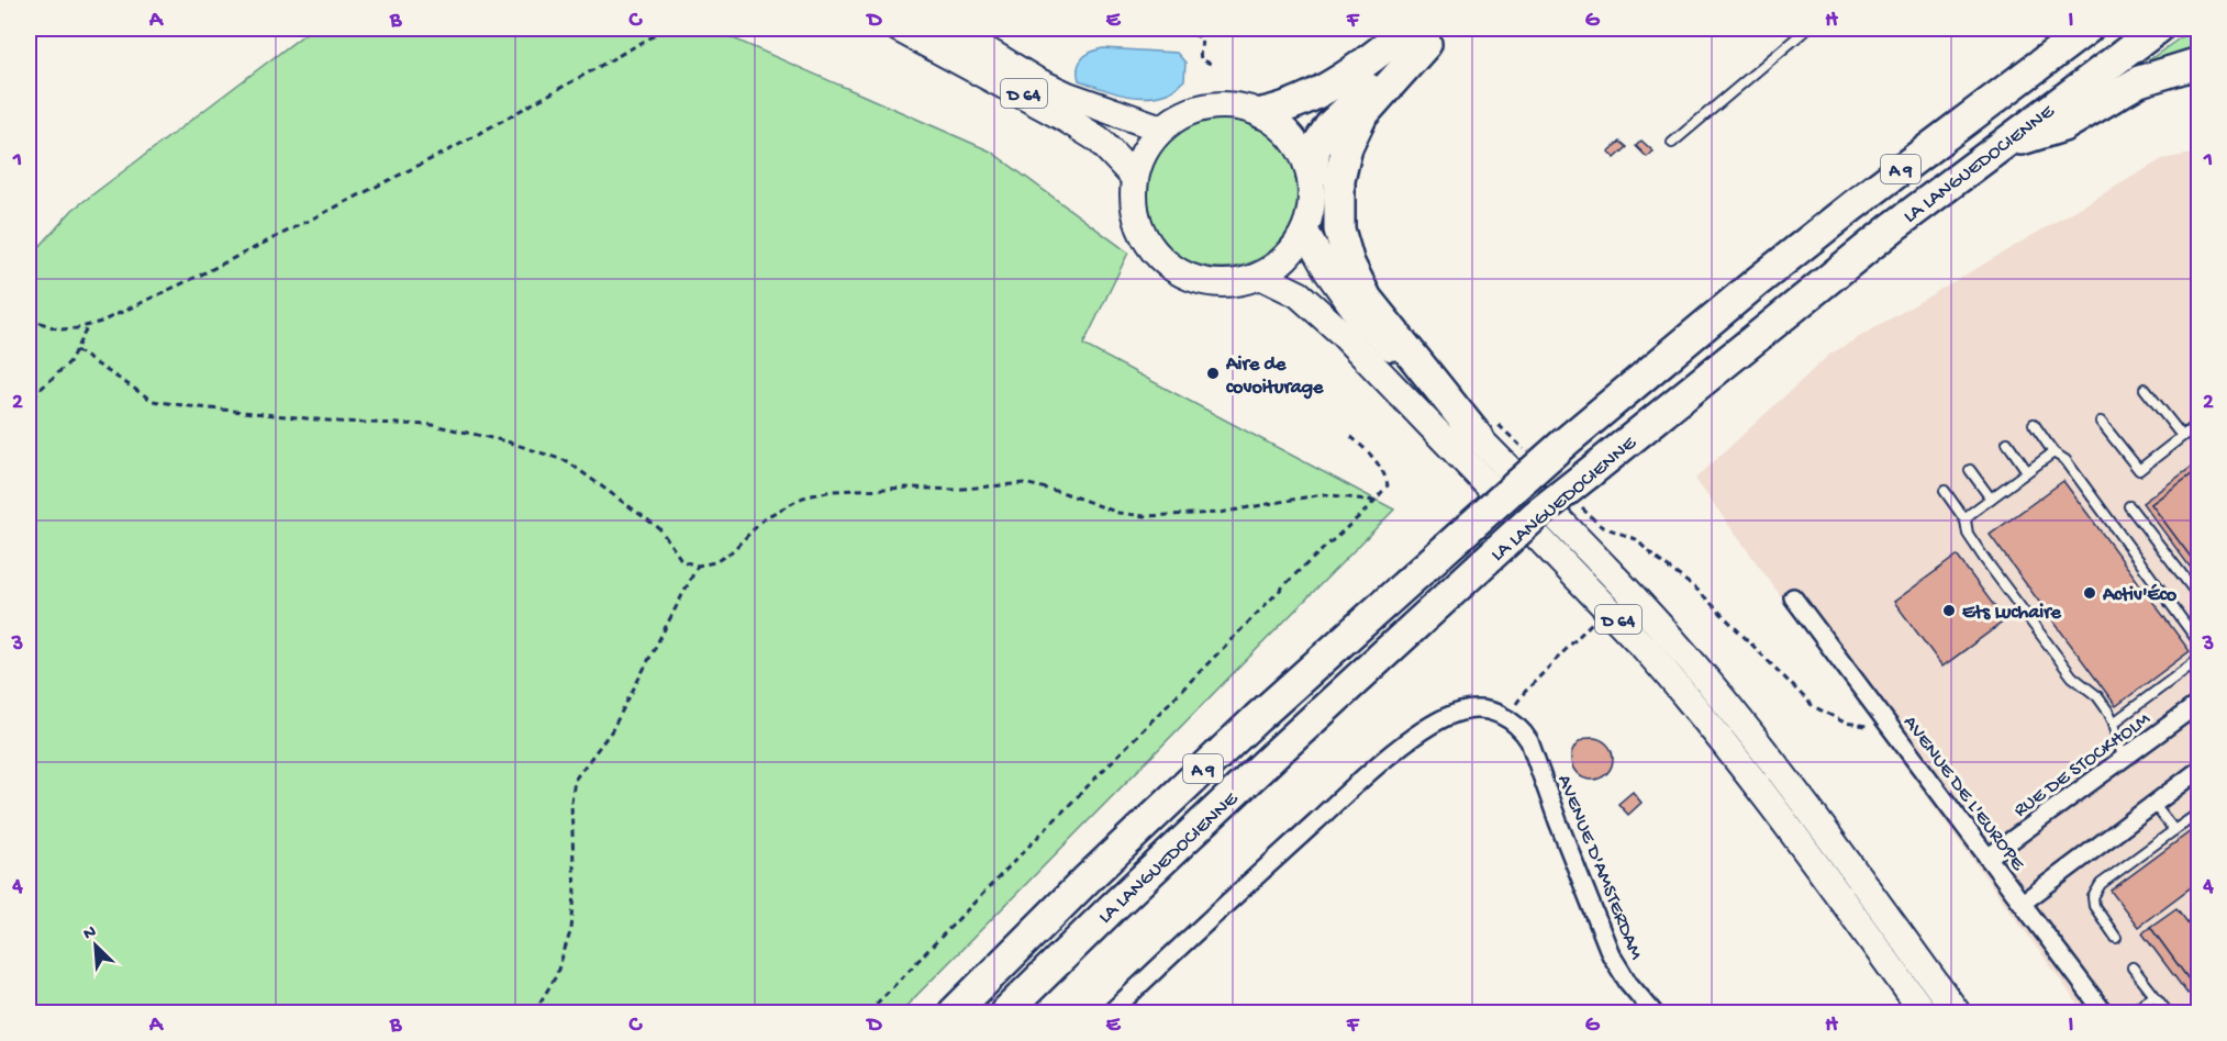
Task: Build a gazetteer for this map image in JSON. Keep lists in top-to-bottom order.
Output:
{
  "streets": {
    "highway": ["LA LANGUEDOCIENNE", "A 9"],
    "main road": ["D 64"],
    "street": ["RUE DE STOCKHOLM", "AVENUE DE L'EUROPE", "AVENUE D'AMSTERDAM"]
  },
  "crossings": [
    ["RUE DE STOCKHOLM", "AVENUE DE L'EUROPE"]
  ],
  "places": ["Aire de covoiturage", "Activ'Éco", "Ets Luchaire"],
  "north": "top left",
  "grid": {
    "columns": [
      "A",
      "B",
      "C",
      "D",
      "E",
      "F",
      "G",
      "H",
      "I"
    ],
    "rows": [
      "1",
      "2",
      "3",
      "4"
    ]
  }
}
